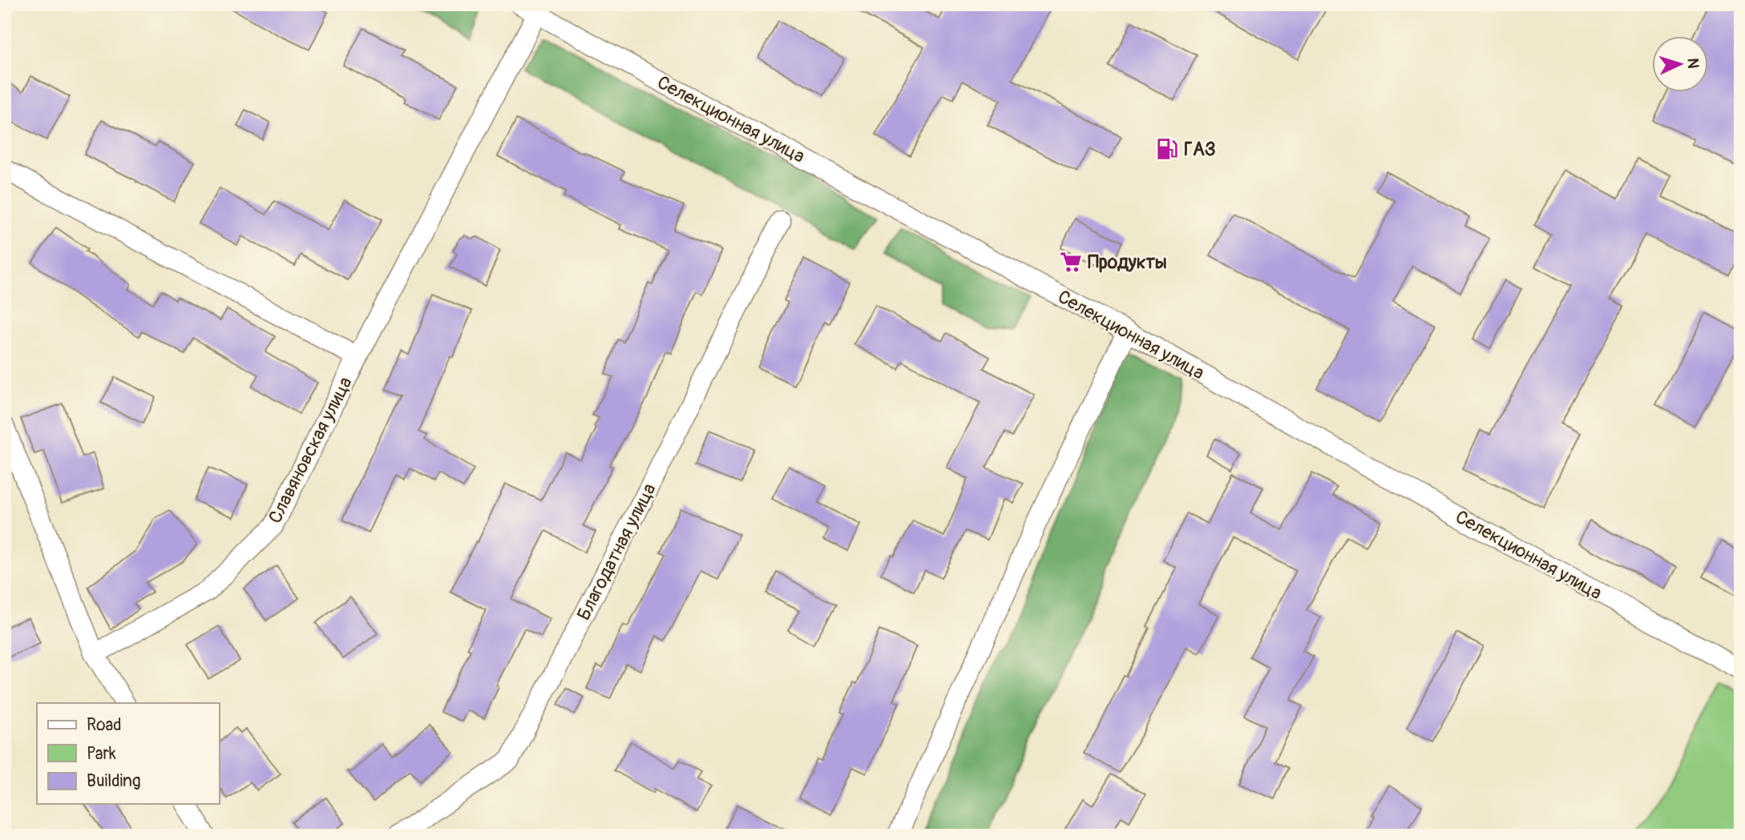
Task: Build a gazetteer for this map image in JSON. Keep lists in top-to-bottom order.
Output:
{
  "streets": {
    "street": ["Селекционная улица", "Славяновская улица", "Благодатная улица"]
  },
  "crossings": [
    ["Селекционная улица", "Славяновская улица"]
  ],
  "places": {
    "fuel station": ["ГАЗ"],
    "supermarket": ["Продукты"]
  },
  "legend": ["Road", "Park", "Building"],
  "north": "right"
}
